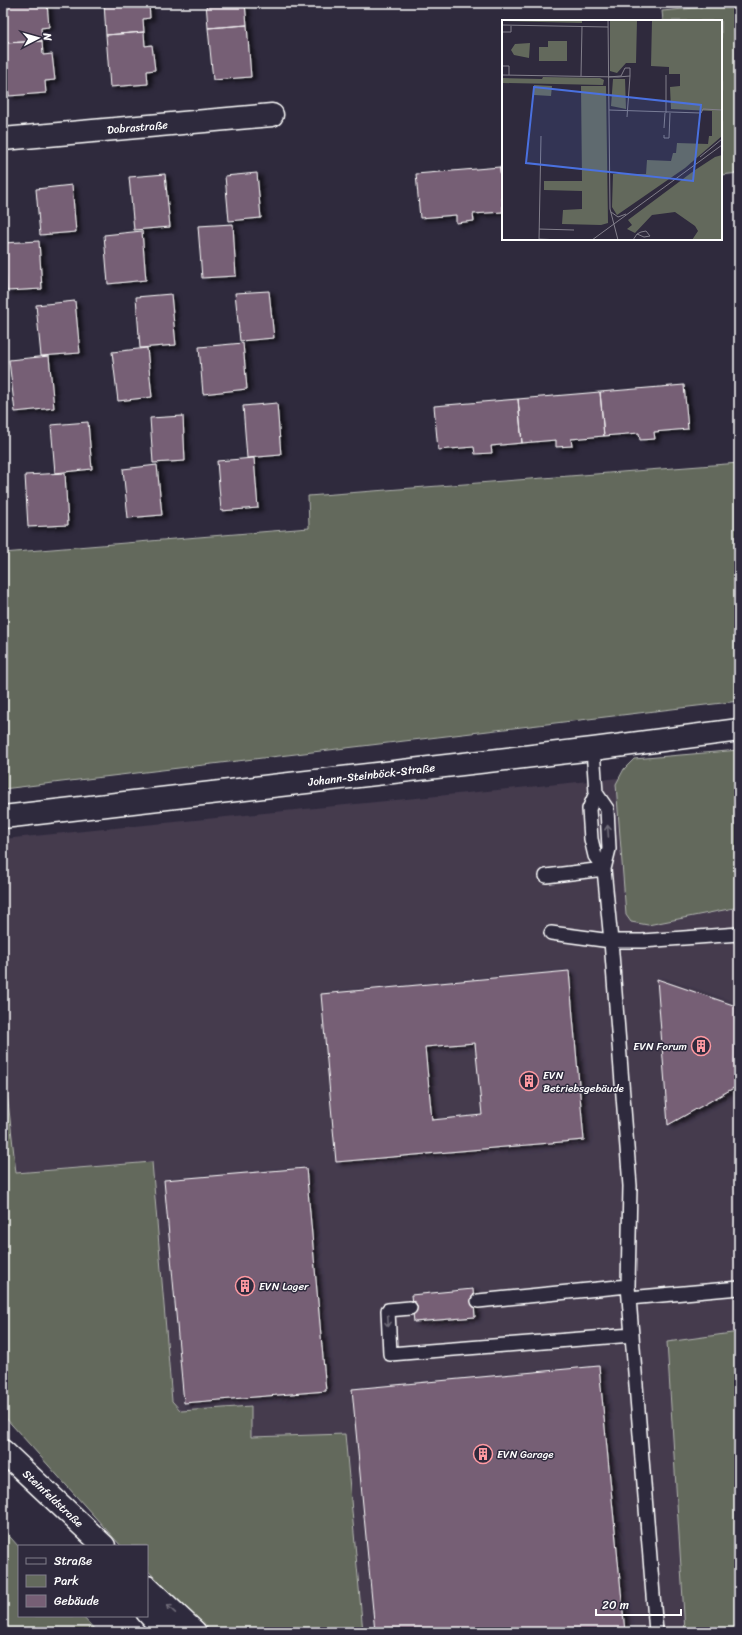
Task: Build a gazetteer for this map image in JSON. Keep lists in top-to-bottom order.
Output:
{
  "streets": {
    "street": ["Dobrastraße", "Johann-Steinböck-Straße", "Steinfeldstraße"]
  },
  "places": {
    "building": [
      "EVN Forum",
      "EVN Betriebsgebäude",
      "EVN Lager",
      "EVN Garage"
    ]
  },
  "legend": ["Straße", "Park", "Gebäude"],
  "scale_bar": "20 m",
  "north": "right"
}
